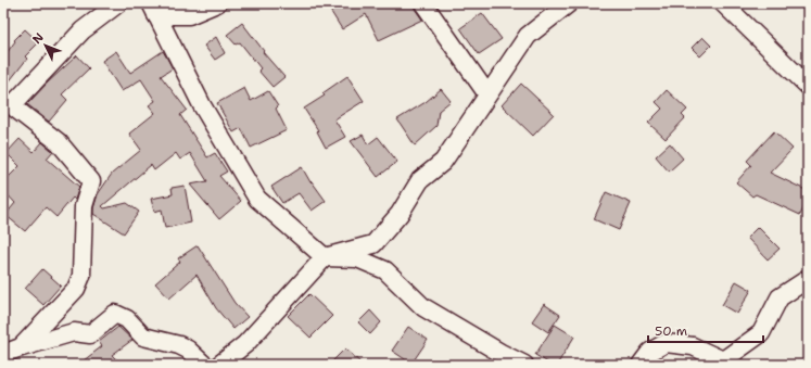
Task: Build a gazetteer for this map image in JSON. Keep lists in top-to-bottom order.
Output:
{
  "scale_bar": "50 m",
  "north": "top left"
}
